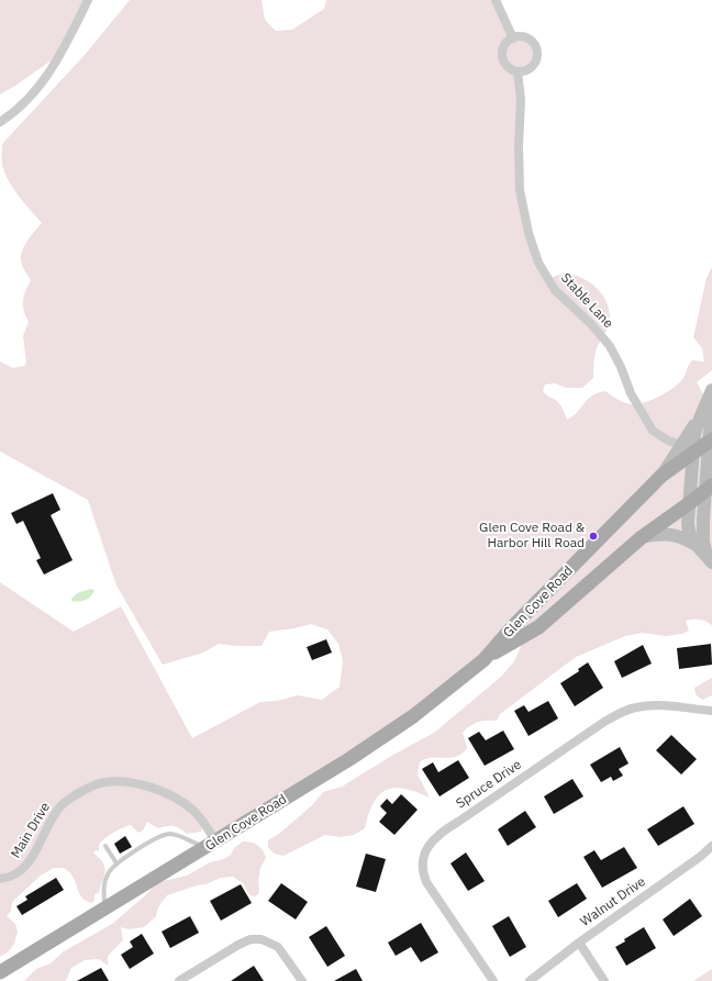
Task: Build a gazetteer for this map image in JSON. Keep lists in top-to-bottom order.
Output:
{
  "streets": {
    "main road": ["Glen Cove Road"],
    "street": [
      "Stable Lane",
      "Spruce Drive",
      "Main Drive",
      "Walnut Drive"
    ]
  },
  "crossings": [
    ["Stable Lane", "Glen Cove Road"],
    ["Glen Cove Road", "Main Drive"]
  ],
  "places": ["Glen Cove Road & Harbor Hill Road"]
}
